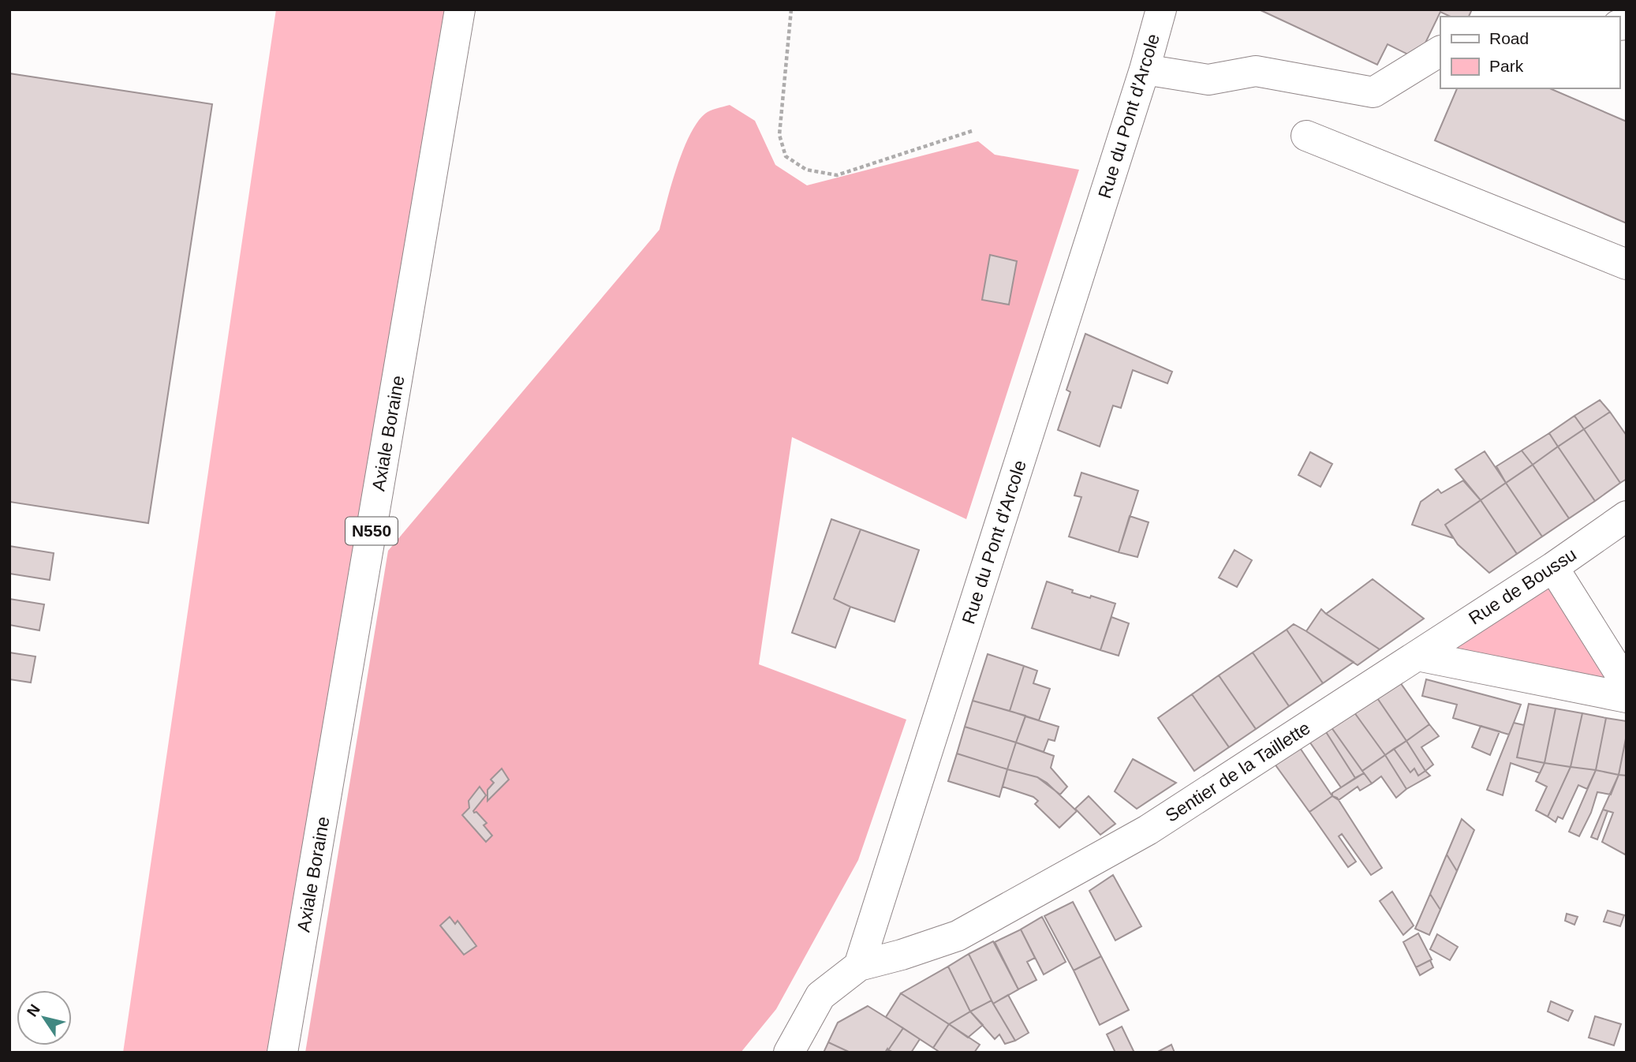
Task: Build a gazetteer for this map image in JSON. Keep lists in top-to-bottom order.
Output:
{
  "streets": {
    "street": [
      "Rue du Pont d'Arcole",
      "Axiale Boraine",
      "N550",
      "Rue de Boussu",
      "Sentier de la Taillette"
    ]
  },
  "crossings": [
    ["Rue du Pont d'Arcole", "Sentier de la Taillette"],
    ["Rue de Boussu", "Sentier de la Taillette"]
  ],
  "legend": ["Road", "Park"],
  "north": "top left"
}
